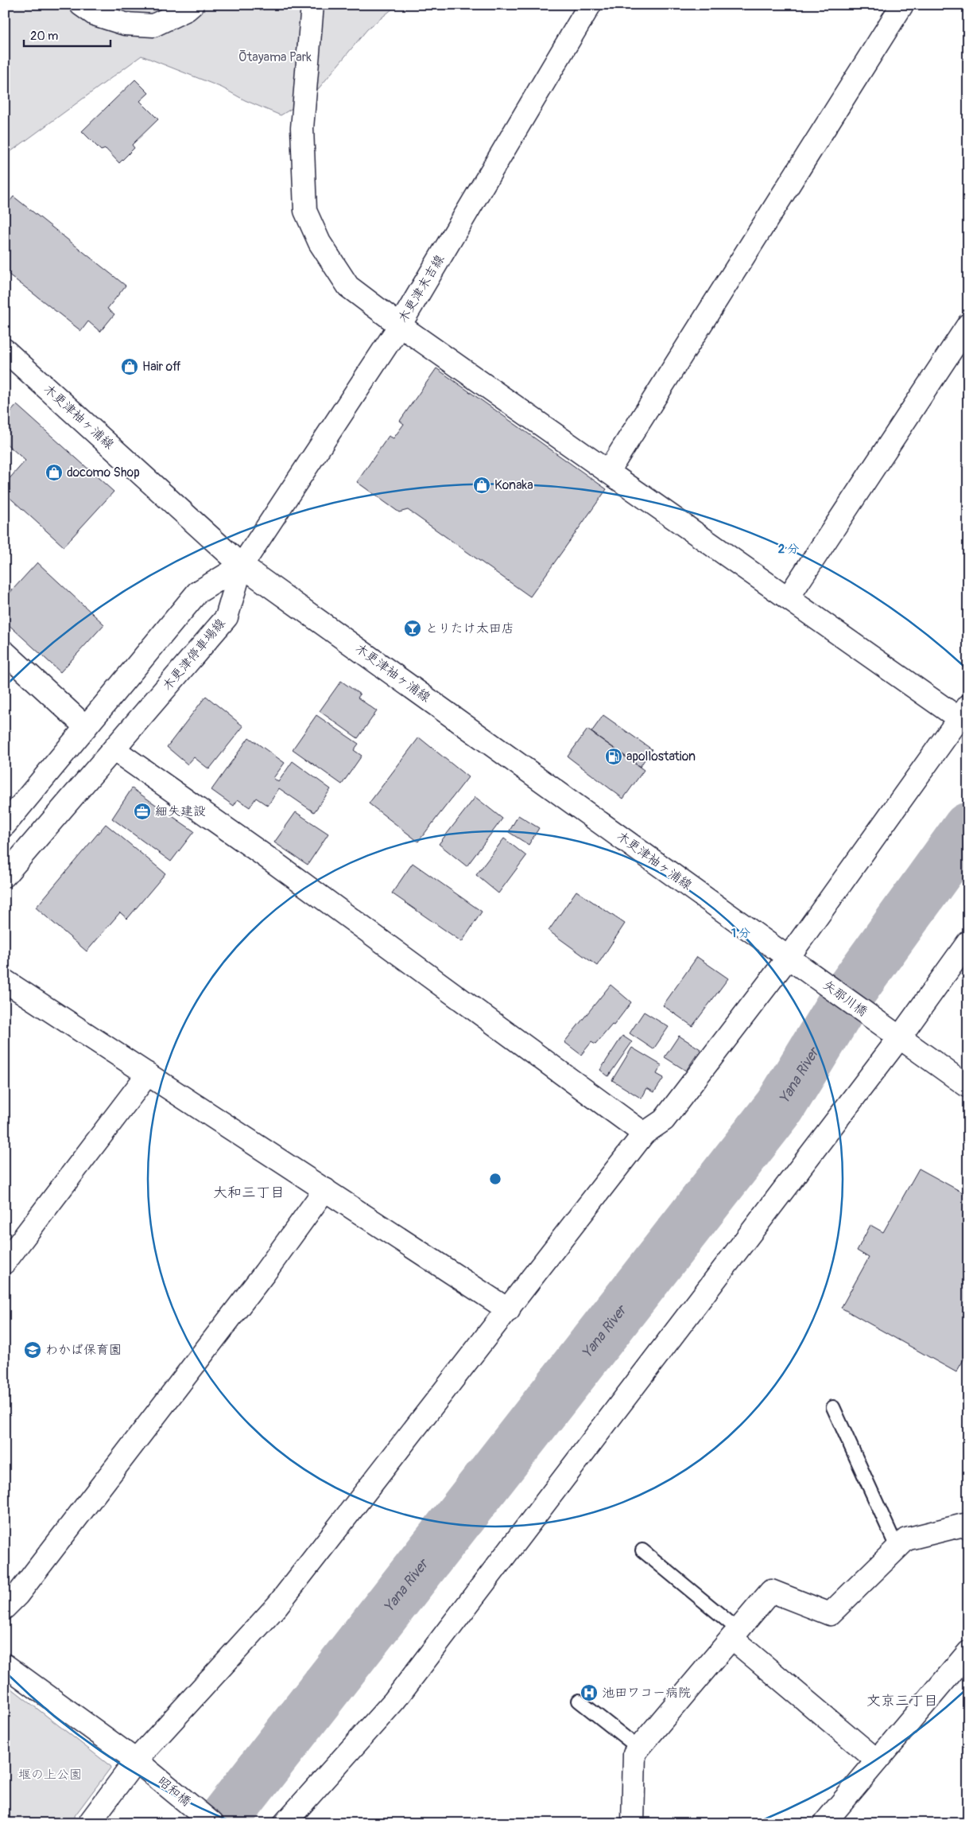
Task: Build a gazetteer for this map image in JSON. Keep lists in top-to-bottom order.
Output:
{
  "streets": {
    "street": [
      "木更津末吉線",
      "木更津袖ヶ浦線",
      "木更津停車場線",
      "矢那川橋",
      "昭和橋"
    ]
  },
  "crossings": [
    ["木更津末吉線", "木更津袖ヶ浦線"],
    ["木更津末吉線", "木更津停車場線"],
    ["木更津袖ヶ浦線", "木更津停車場線"],
    ["木更津袖ヶ浦線", "矢那川橋"]
  ],
  "districts": ["大和三丁目", "文京三丁目"],
  "water": ["Yana River"],
  "parks": ["Ōtayama Park", "堰の上公園"],
  "places": {
    "shop": ["Hair off", "docomo Shop", "Konaka"],
    "bar": ["とりたけ太田店"],
    "fuel station": ["apollostation"],
    "office": ["細失建設"],
    "school or university": ["わかば保育園"],
    "hospital": ["池田ワコー病院"]
  },
  "scale_bar": "20 m",
  "rings": ["2 分", "1 分"]
}
